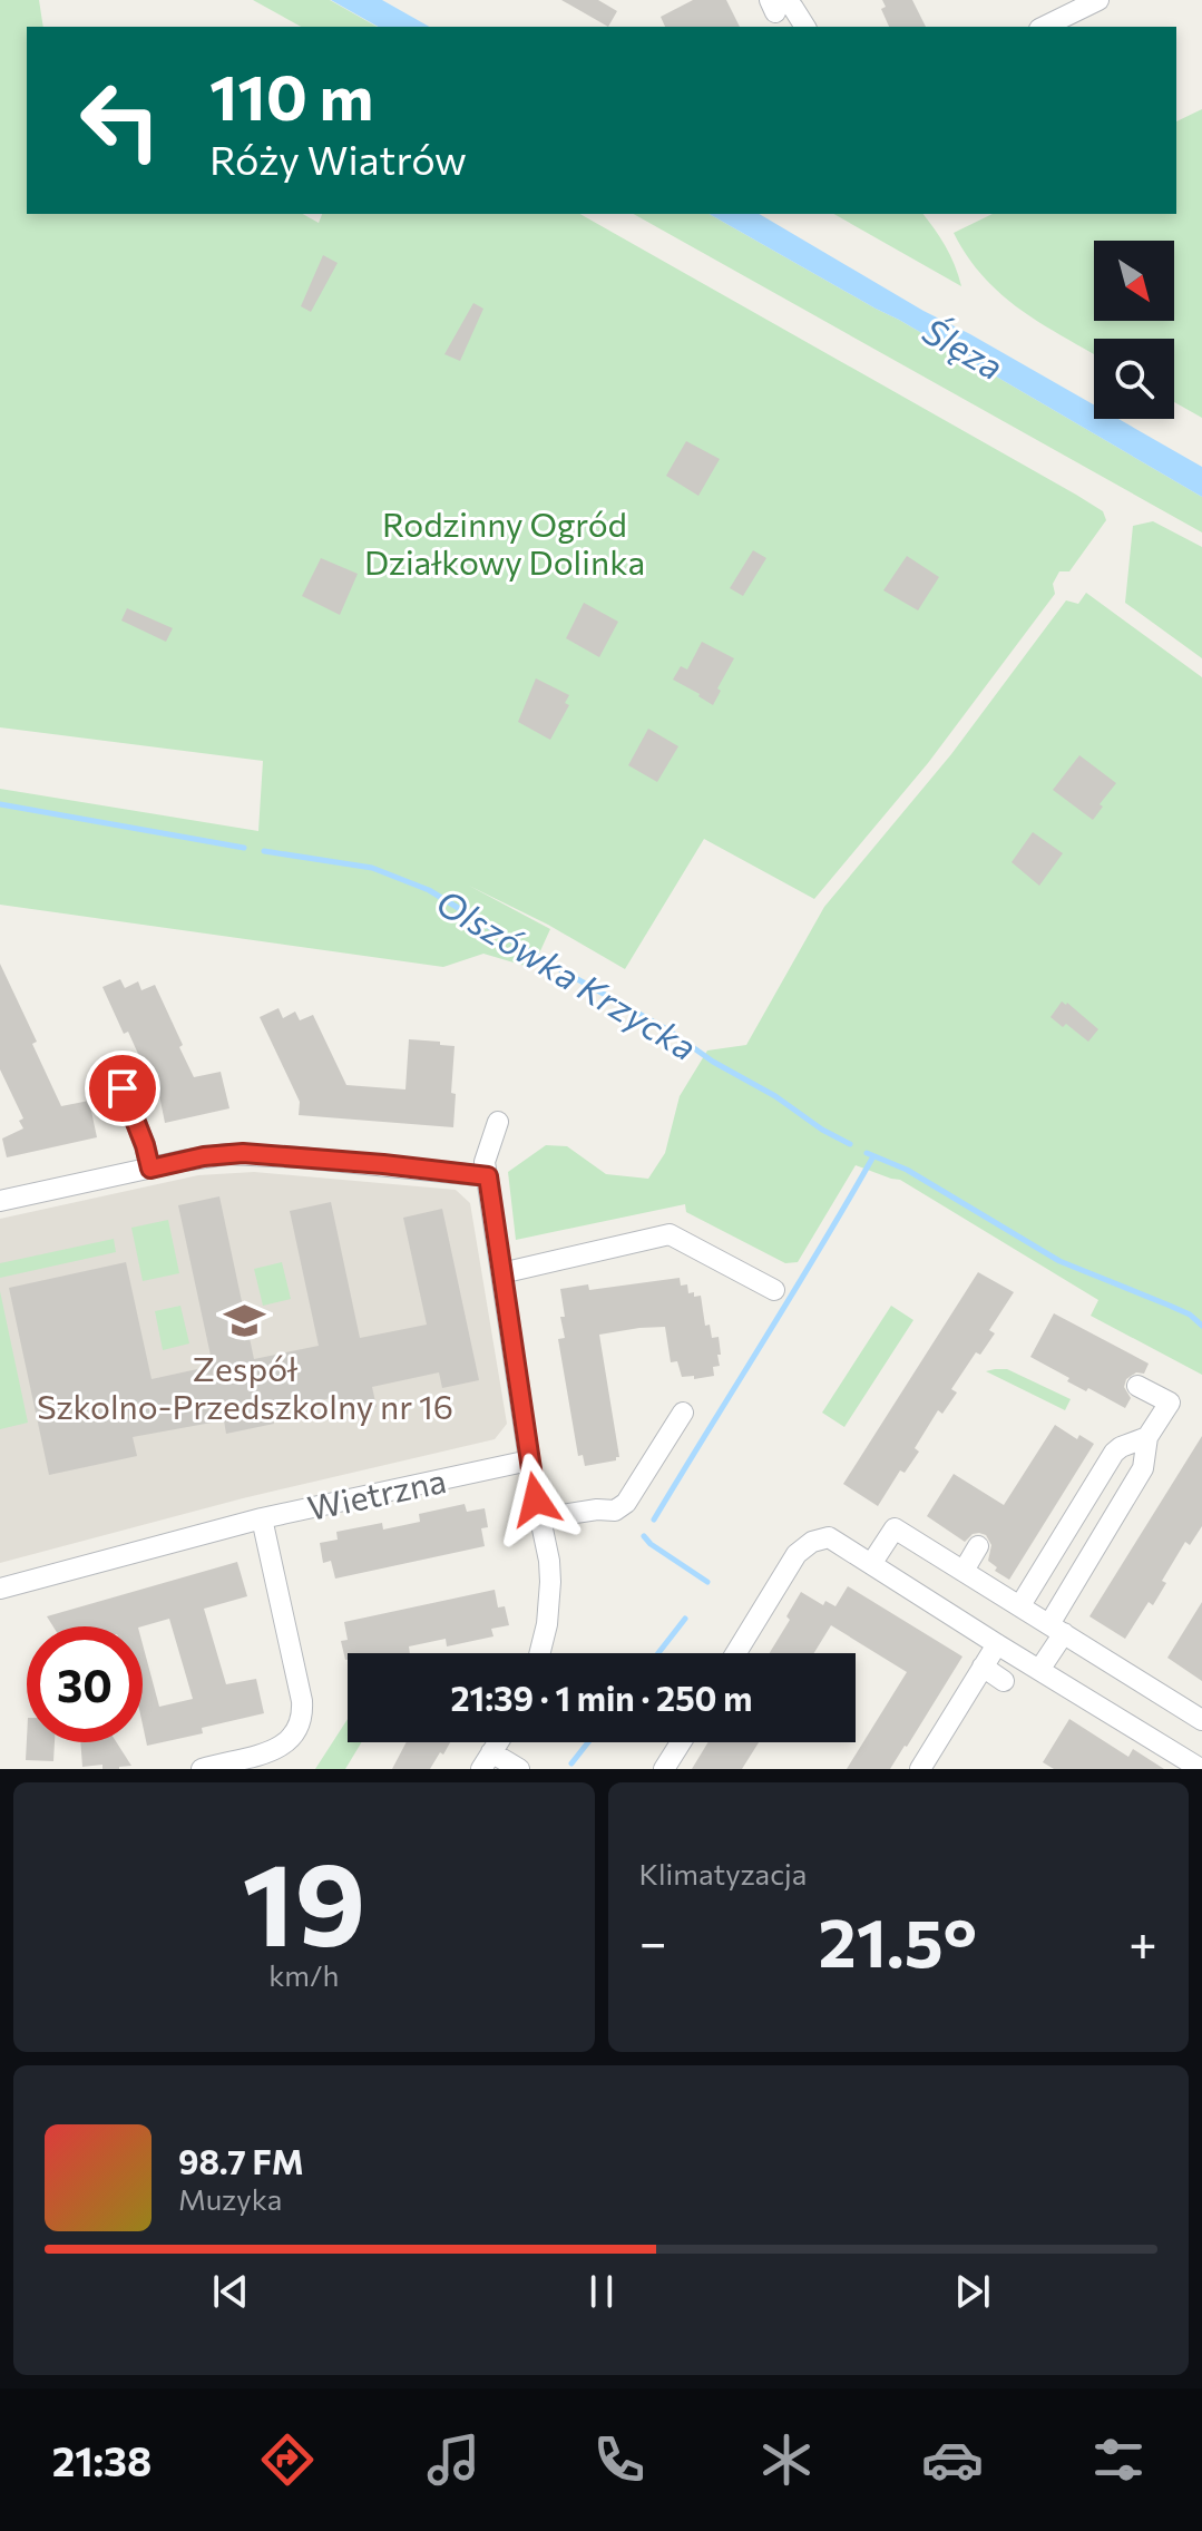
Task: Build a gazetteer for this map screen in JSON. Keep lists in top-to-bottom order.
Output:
{
  "streets": {
    "street": ["Wietrzna"]
  },
  "water": ["Ślęza", "Olszówka Krzycka"],
  "parks": ["Rodzinny Ogród Działkowy Dolinka"],
  "places": {
    "school or university": ["Zespół Szkolno-Przedszkolny nr 16"]
  },
  "north": "bottom right",
  "page": {
    "turn": ["110 m", "Róży Wiatrów"],
    "limit": "30",
    "trip": "21:39 · 1 min · 250 m",
    "tile": [
      ["19", "km/h"],
      "Klimatyzacja"
    ],
    "heat": ["−", "21.5°", "+"],
    "song": ["98.7 FM", "Muzyka"],
    "tabs": "21:38"
  }
}
